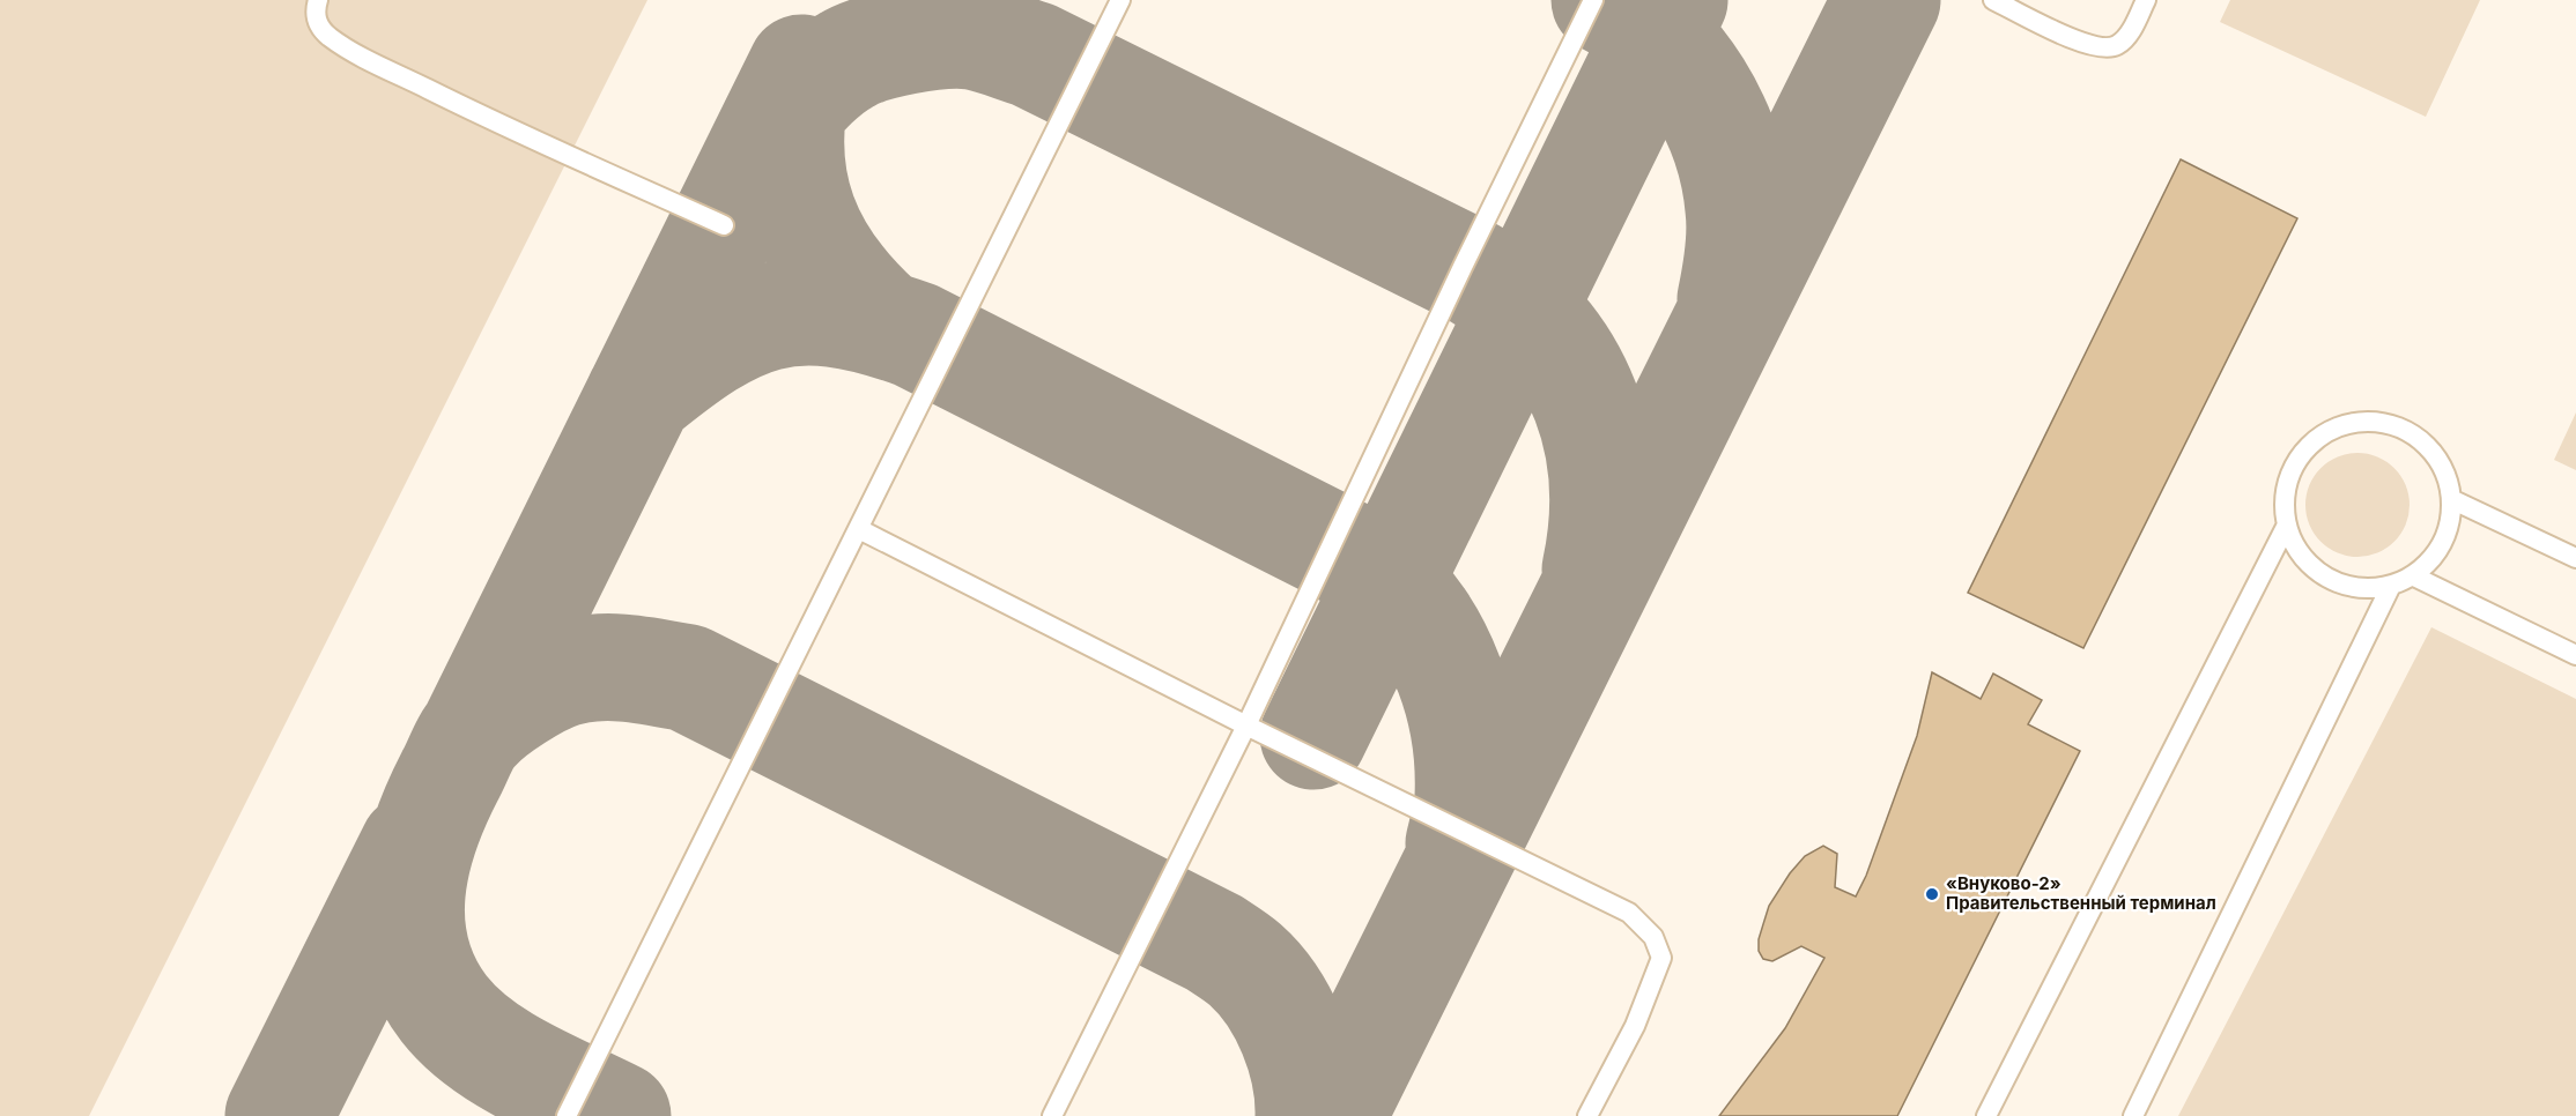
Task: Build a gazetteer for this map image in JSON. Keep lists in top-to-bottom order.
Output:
{
  "places": ["«Внуково-2» Правительственный терминал"]
}
